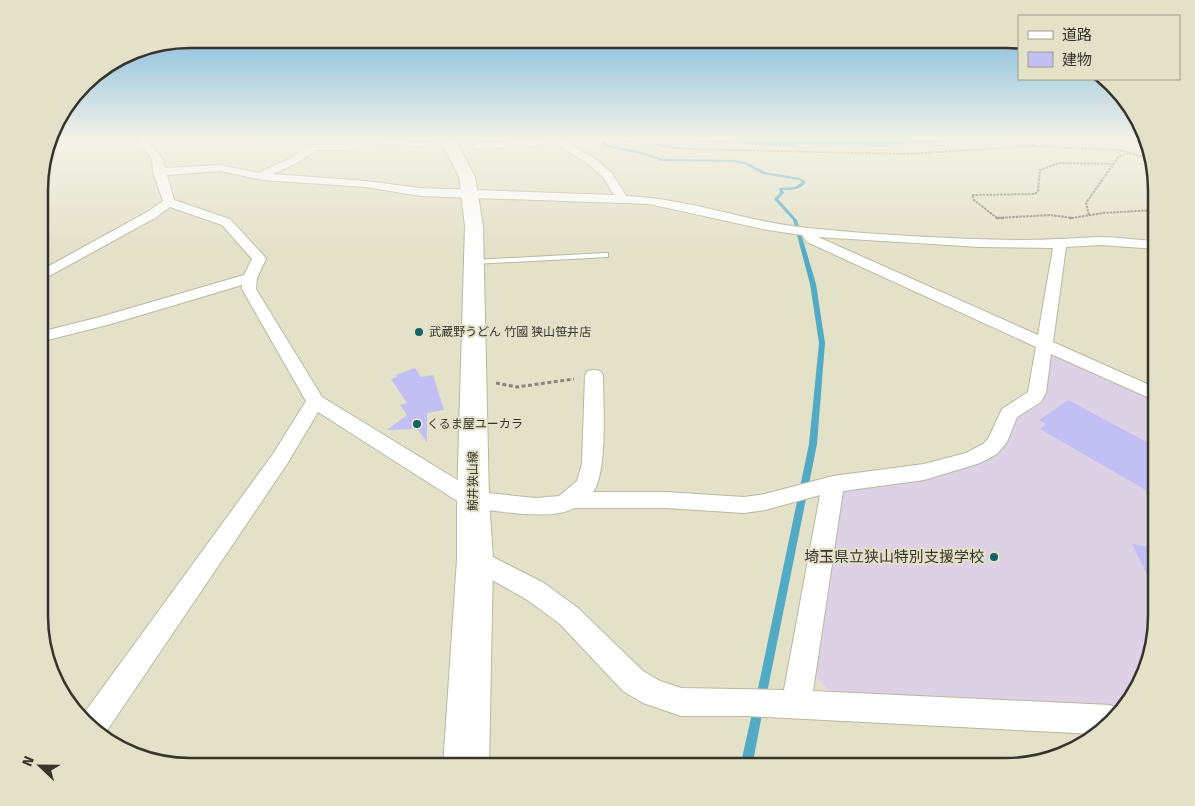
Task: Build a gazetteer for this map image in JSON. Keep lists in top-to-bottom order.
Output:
{
  "streets": {
    "main road": ["鯨井狭山線"]
  },
  "places": ["武蔵野うどん 竹國 狭山笹井店", "くるま屋ユーカラ", "埼玉県立狭山特別支援学校"],
  "legend": ["道路", "建物"],
  "north": "left"
}
